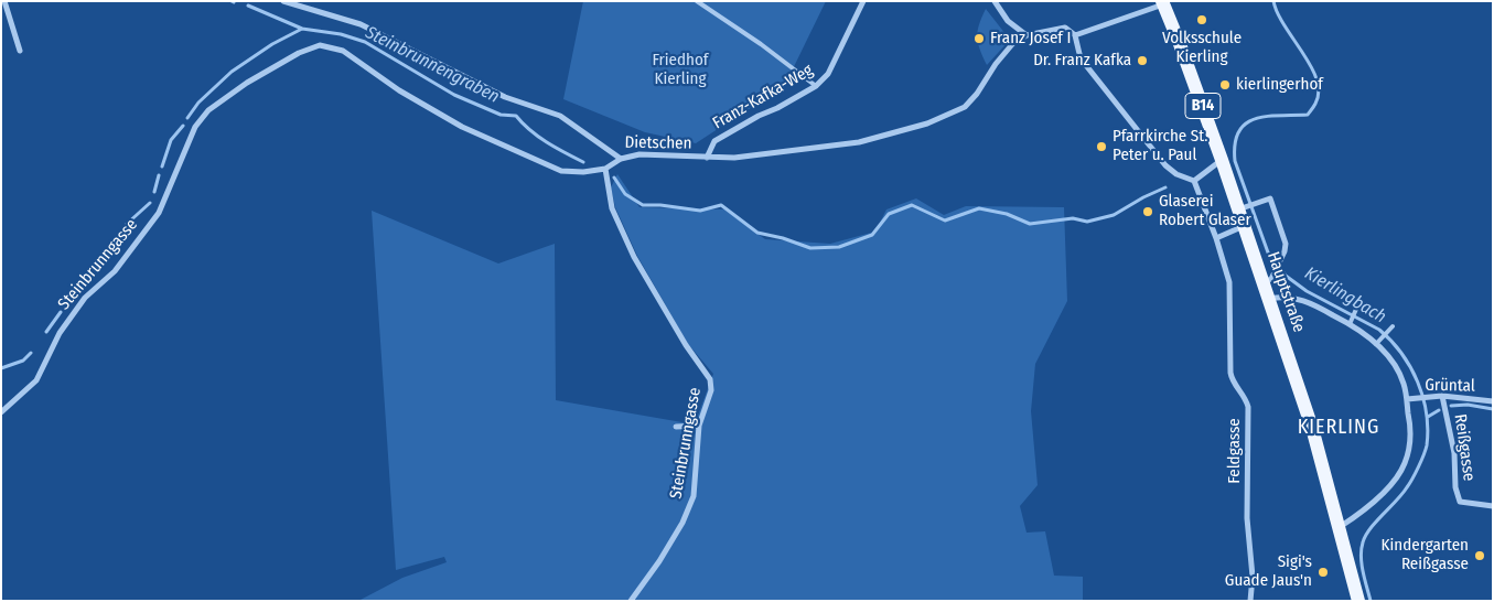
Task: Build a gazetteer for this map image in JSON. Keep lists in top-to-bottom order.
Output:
{
  "streets": {
    "main road": ["B14", "Hauptstraße"],
    "street": [
      "Franz-Kafka-Weg",
      "Dietschen",
      "Steinbrunngasse",
      "Grüntal",
      "Reißgasse",
      "Feldgasse"
    ]
  },
  "crossings": [
    ["Franz-Kafka-Weg", "Dietschen"],
    ["Dietschen", "Steinbrunngasse"],
    ["Grüntal", "Reißgasse"]
  ],
  "districts": ["KIERLING"],
  "water": ["Steinbrunnengraben", "Kierlingbach"],
  "parks": ["Friedhof Kierling"],
  "places": [
    "Volksschule Kierling",
    "Franz Josef I",
    "Dr. Franz Kafka",
    "kierlingerhof",
    "Pfarrkirche St. Peter u. Paul",
    "Glaserei Robert Glaser",
    "Kindergarten Reißgasse",
    "Sigi's Guade Jaus'n"
  ]
}
